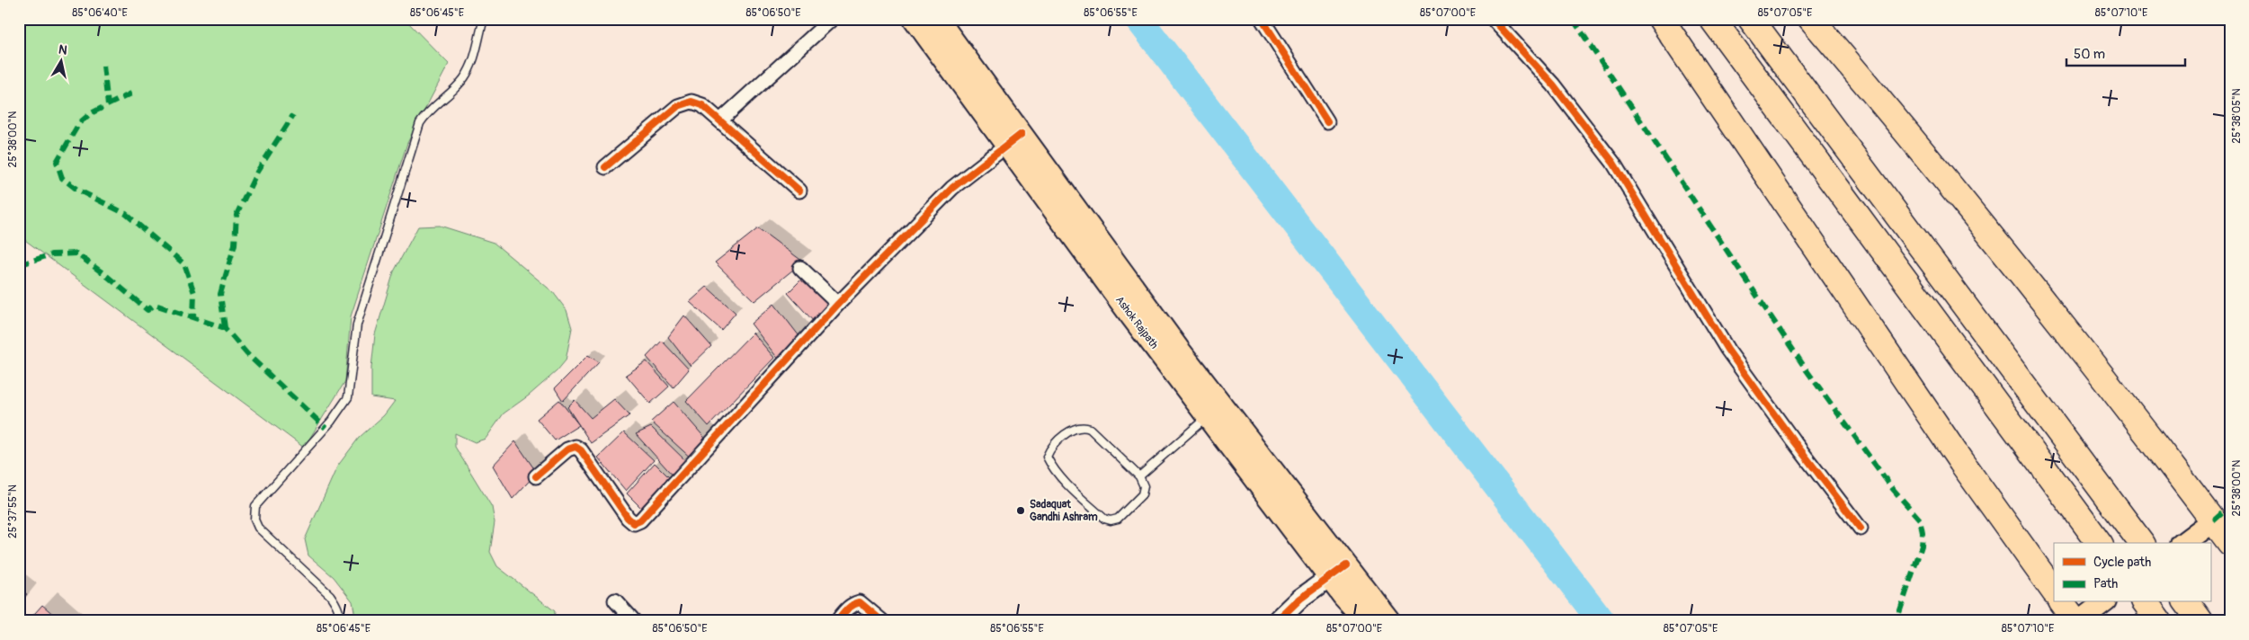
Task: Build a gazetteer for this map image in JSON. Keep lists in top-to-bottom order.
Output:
{
  "streets": {
    "main road": ["Ashok Rajpath"]
  },
  "places": ["Sadaquat Gandhi Ashram"],
  "legend": ["Cycle path", "Path"],
  "scale_bar": "50 m",
  "north": "top",
  "coordinates": [
    "85°06'40\"E",
    "85°06'45\"E",
    "85°06'50\"E",
    "85°06'55\"E",
    "85°07'00\"E",
    "85°07'05\"E",
    "85°07'10\"E",
    "25°38'05\"N",
    "25°38'00\"N",
    "25°37'55\"N"
  ]
}
